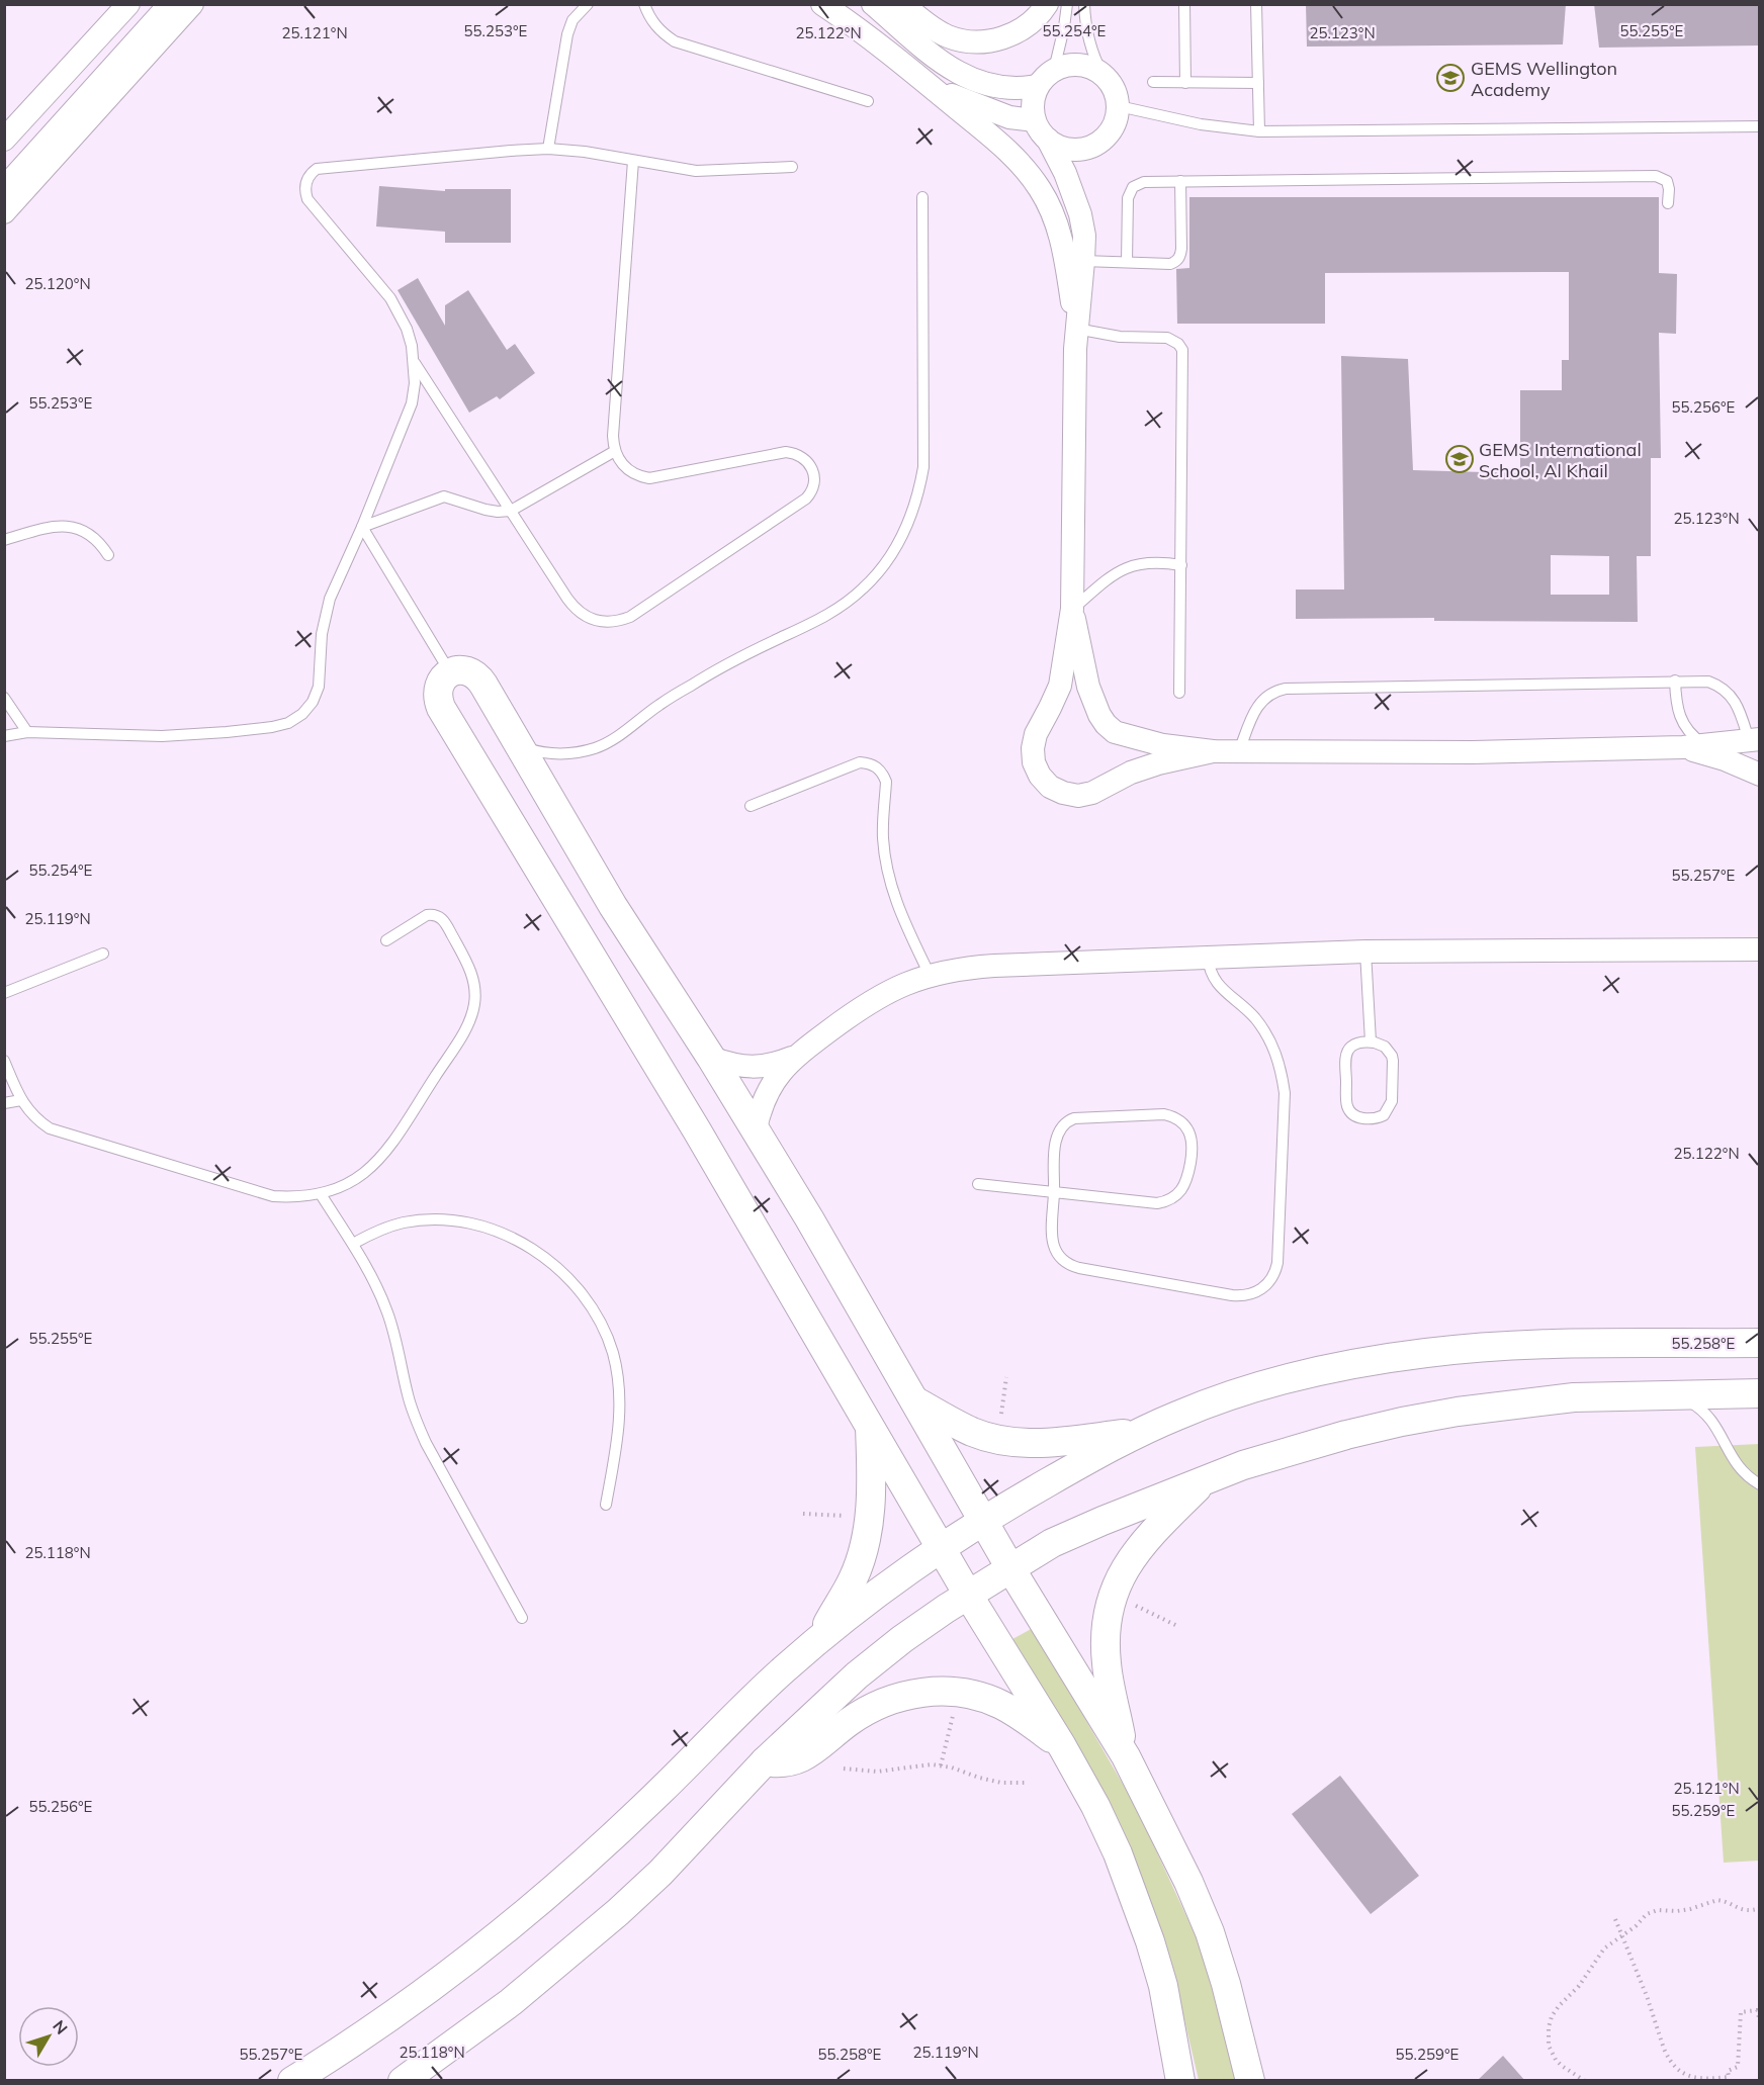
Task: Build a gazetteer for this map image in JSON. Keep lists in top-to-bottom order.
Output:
{
  "places": {
    "school or university": ["GEMS Wellington Academy", "GEMS International School, Al Khail"]
  },
  "north": "top right",
  "coordinates": [
    "55.253°E",
    "55.255°E",
    "55.254°E",
    "25.121°N",
    "25.122°N",
    "25.123°N",
    "25.120°N",
    "55.256°E",
    "55.257°E",
    "25.119°N",
    "55.258°E",
    "25.118°N",
    "55.259°E"
  ]
}
